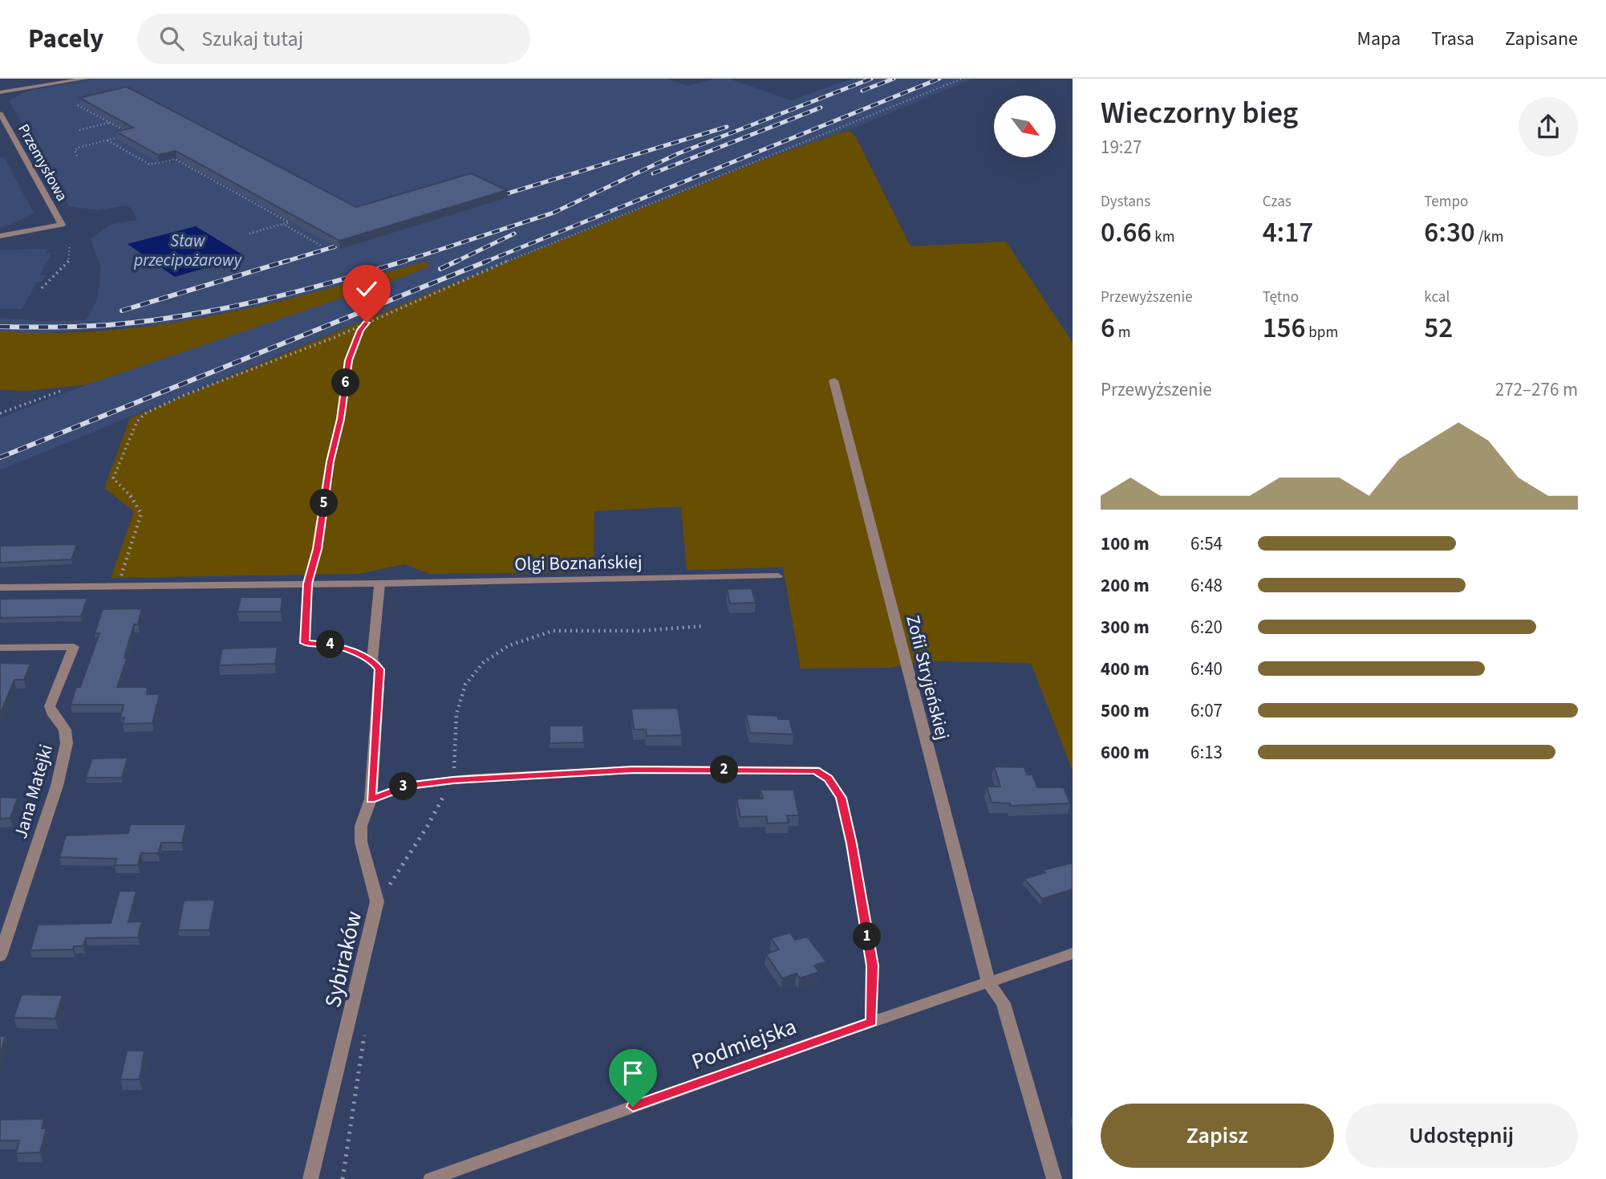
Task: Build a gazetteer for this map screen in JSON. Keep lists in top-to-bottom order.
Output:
{
  "streets": {
    "street": [
      "Przemysłowa",
      "Zofii Stryjeńskiej",
      "Jana Matejki",
      "Sybiraków",
      "Podmiejska"
    ],
    "lane": ["Olgi Boznańskiej"]
  },
  "crossings": [
    ["Olgi Boznańskiej", "Sybiraków"],
    ["Zofii Stryjeńskiej", "Podmiejska"]
  ],
  "water": ["Staw przecipożarowy"],
  "north": "bottom right",
  "page": {
    "header": "Pacely",
    "search": "Szukaj tutaj",
    "nav": ["Mapa", "Trasa", "Zapisane"],
    "heading": ["Wieczorny bieg", "19:27"],
    "stats": [
      ["Dystans", "0.66 km"],
      ["Czas", "4:17"],
      ["Tempo", "6:30 /km"],
      ["Przewyższenie", "6 m"],
      ["Tętno", "156 bpm"],
      ["kcal", "52"]
    ],
    "chart": ["Przewyższenie", "272–276 m"],
    "pins": [
      "6",
      "5",
      "4",
      "2",
      "3",
      "1"
    ],
    "list": [
      {
        "name": "100 m",
        "note": "6:54"
      },
      {
        "name": "200 m",
        "note": "6:48"
      },
      {
        "name": "300 m",
        "note": "6:20"
      },
      {
        "name": "400 m",
        "note": "6:40"
      },
      {
        "name": "500 m",
        "note": "6:07"
      },
      {
        "name": "600 m",
        "note": "6:13"
      }
    ],
    "buttons": ["Zapisz", "Udostępnij"]
  }
}
